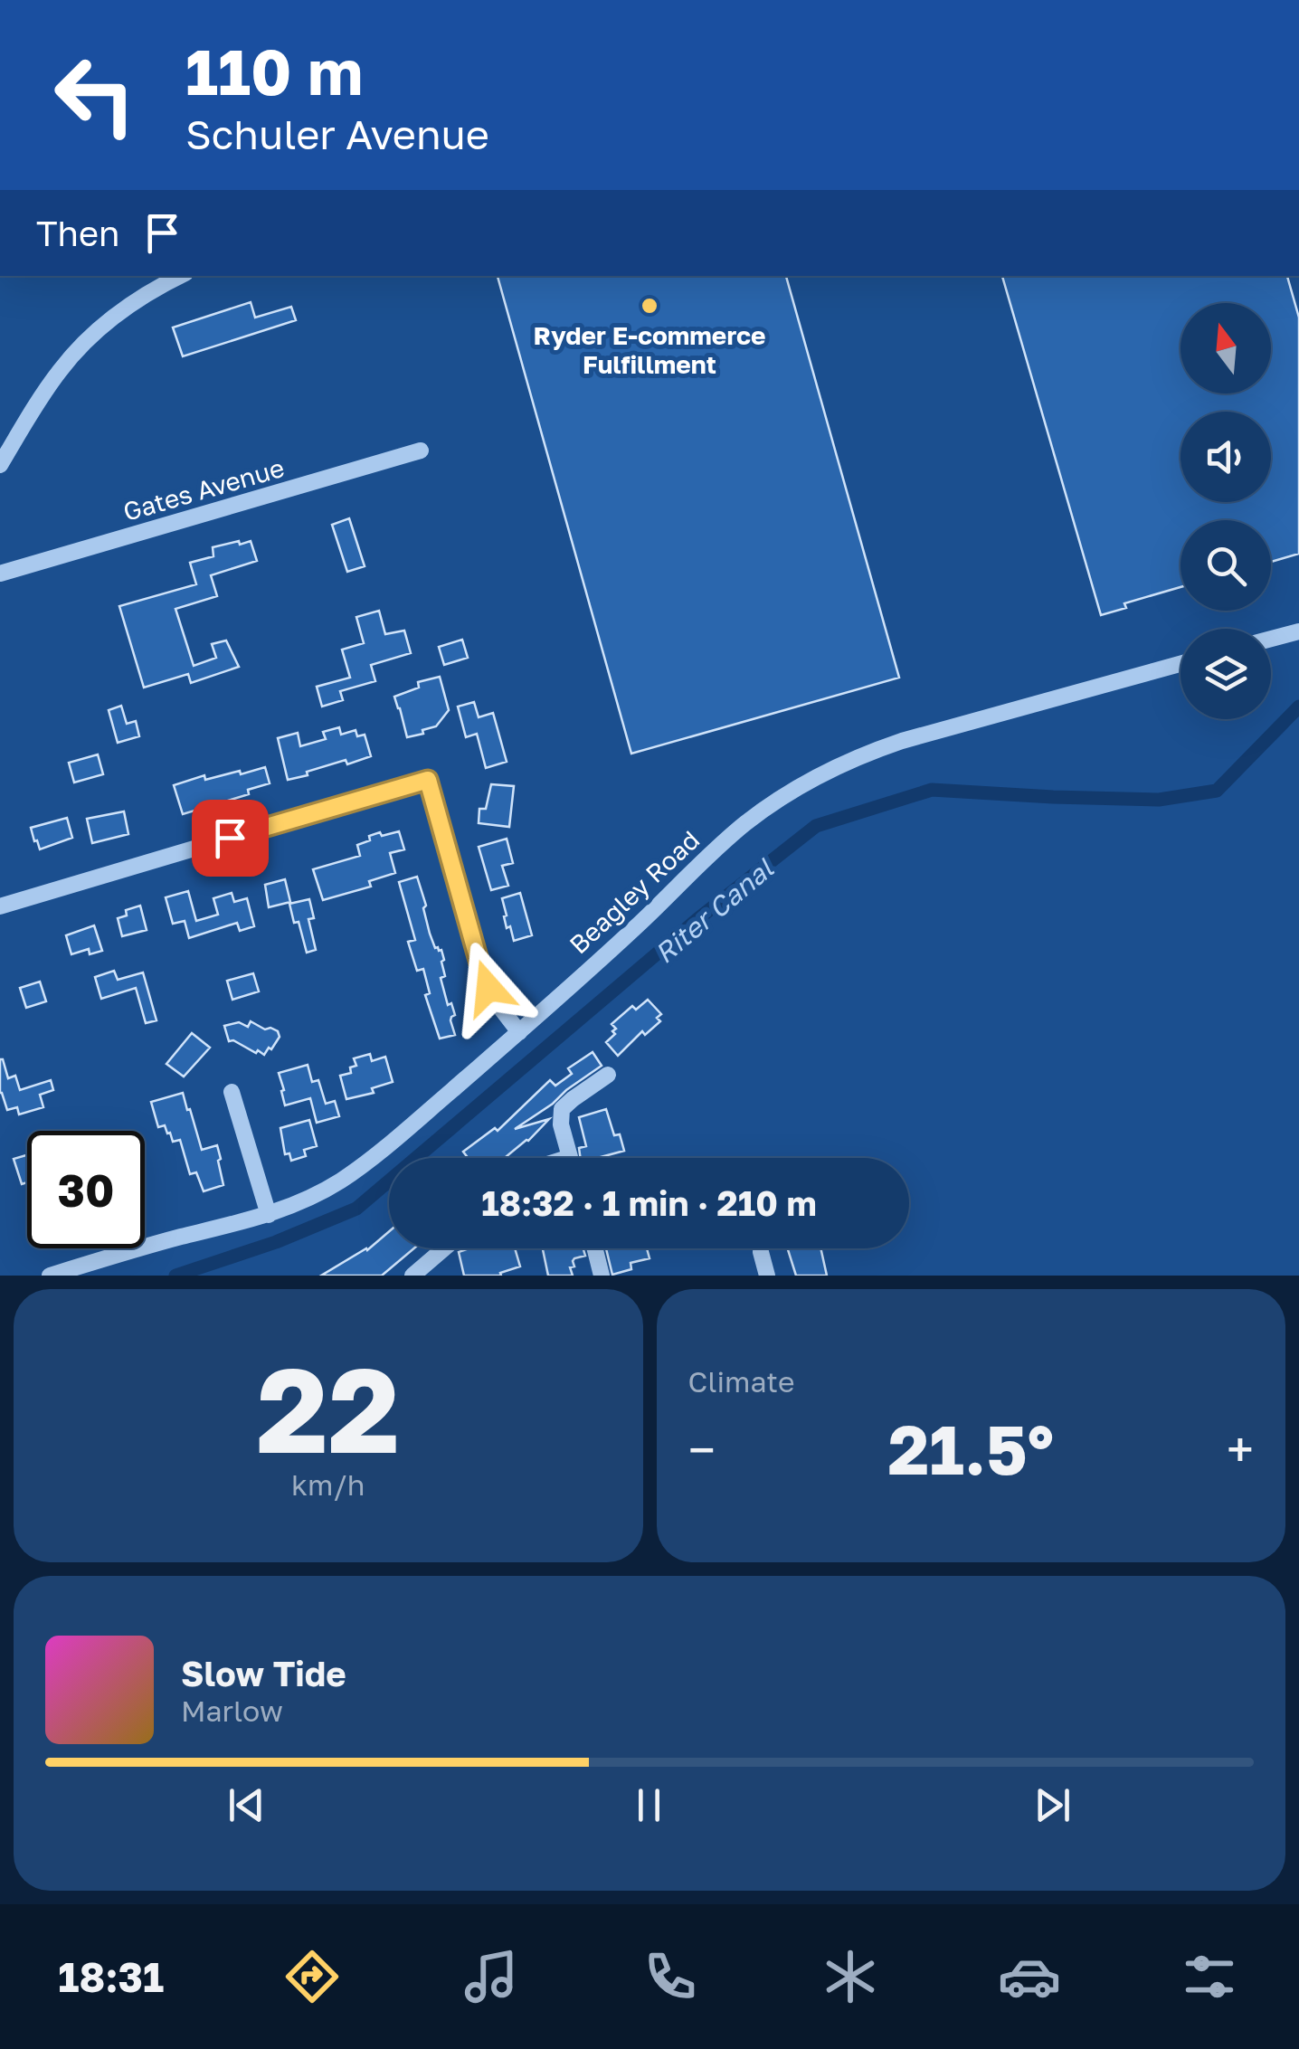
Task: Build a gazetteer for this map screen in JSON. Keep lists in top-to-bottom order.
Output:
{
  "streets": {
    "street": ["Gates Avenue", "Beagley Road"]
  },
  "water": ["Riter Canal"],
  "places": ["Ryder E-commerce Fulfillment"],
  "north": "top",
  "page": {
    "turn": ["110 m", "Schuler Avenue"],
    "then": "Then",
    "limit": "30",
    "trip": "18:32 · 1 min · 210 m",
    "tile": [
      ["22", "km/h"],
      "Climate"
    ],
    "heat": ["−", "21.5°", "+"],
    "song": ["Slow Tide", "Marlow"],
    "tabs": "18:31"
  }
}
